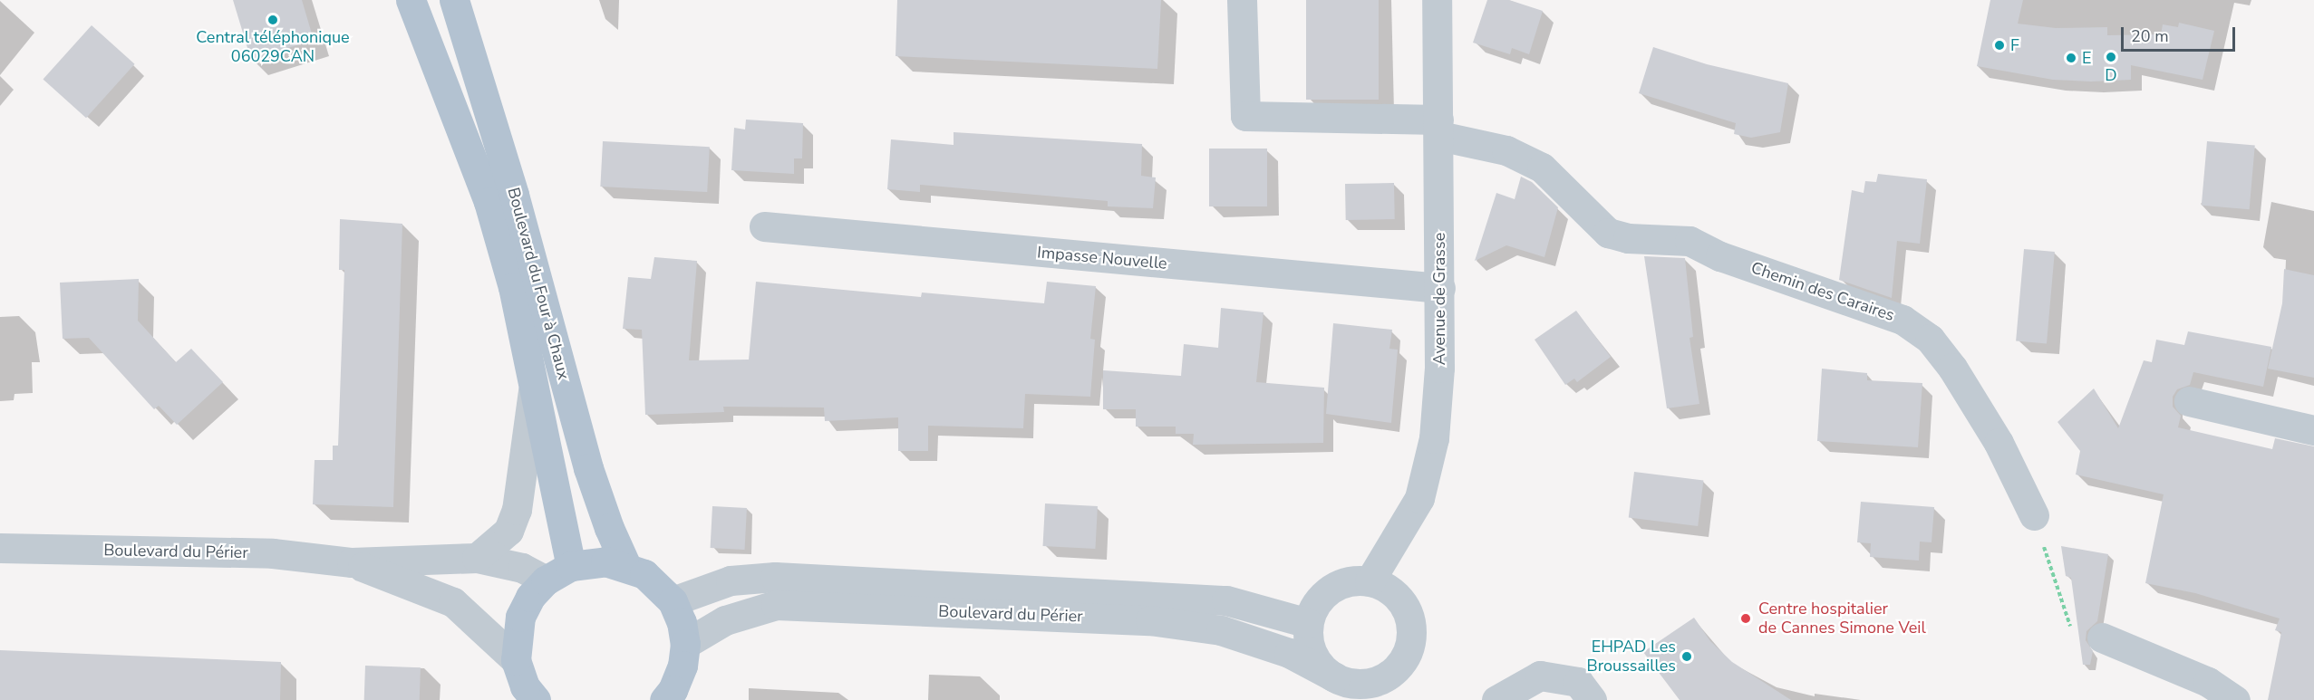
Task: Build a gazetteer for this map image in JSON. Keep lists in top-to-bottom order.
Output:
{
  "streets": {
    "main road": ["Boulevard du Four à Chaux"],
    "street": [
      "Impasse Nouvelle",
      "Chemin des Caraires",
      "Avenue de Grasse",
      "Boulevard du Périer"
    ]
  },
  "crossings": [
    ["Impasse Nouvelle", "Avenue de Grasse"],
    ["Chemin des Caraires", "Avenue de Grasse"],
    ["Avenue de Grasse", "Boulevard du Périer"]
  ],
  "places": [
    "Central téléphonique 06029CAN",
    "F",
    "D",
    "E",
    "Centre hospitalier de Cannes Simone Veil",
    "EHPAD Les Broussailles"
  ],
  "scale_bar": "20 m"
}
